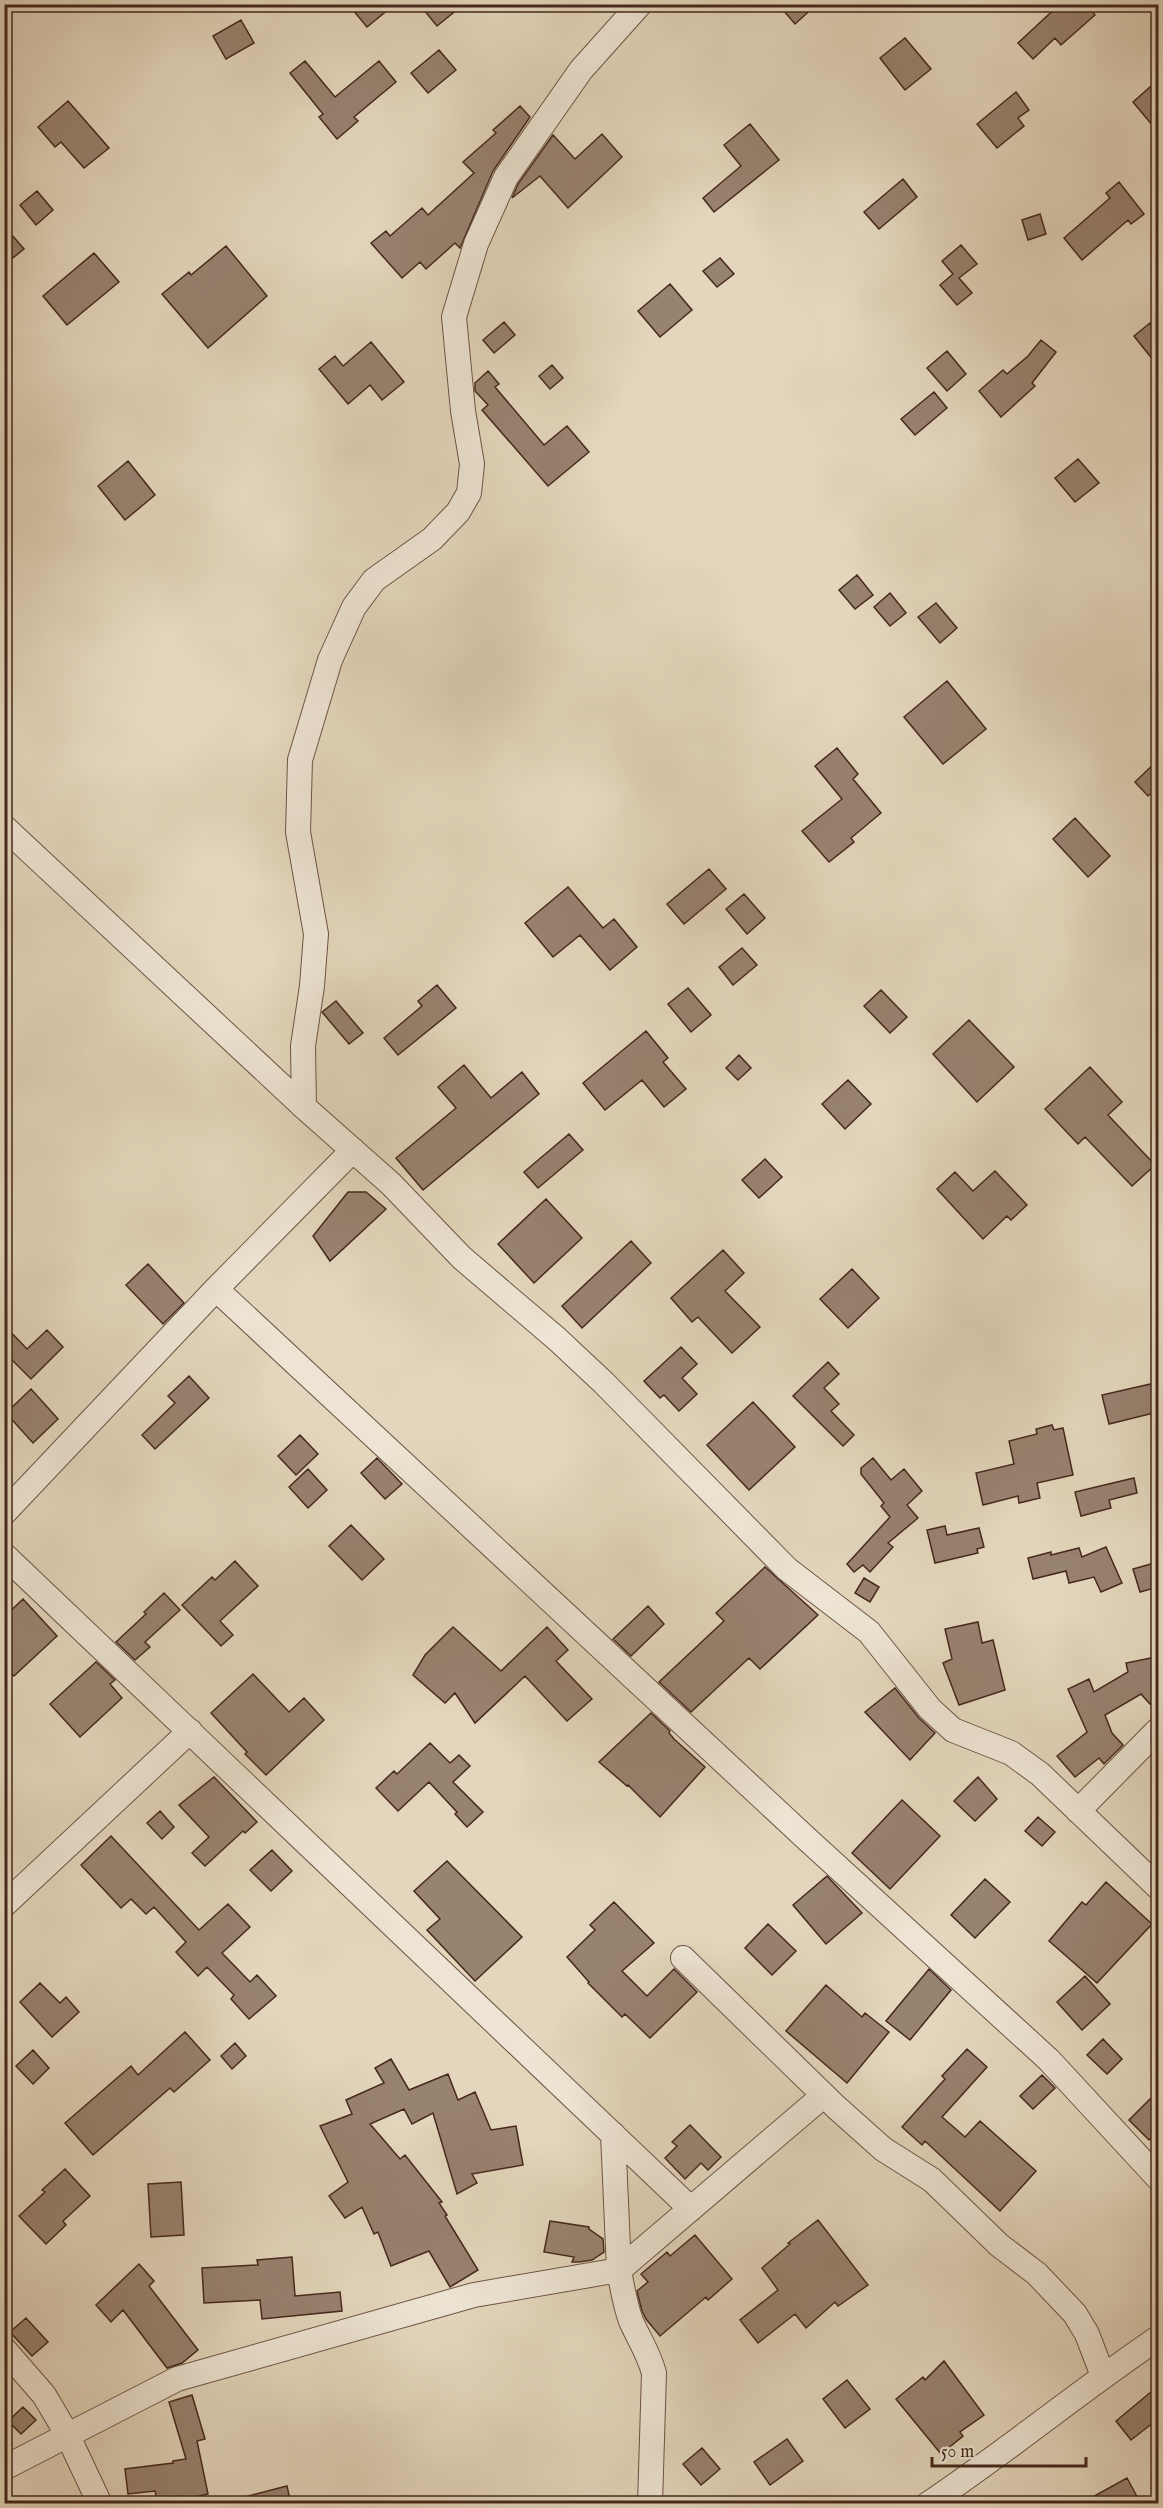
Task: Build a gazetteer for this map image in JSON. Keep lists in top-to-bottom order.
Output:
{
  "scale_bar": "50 m"
}
